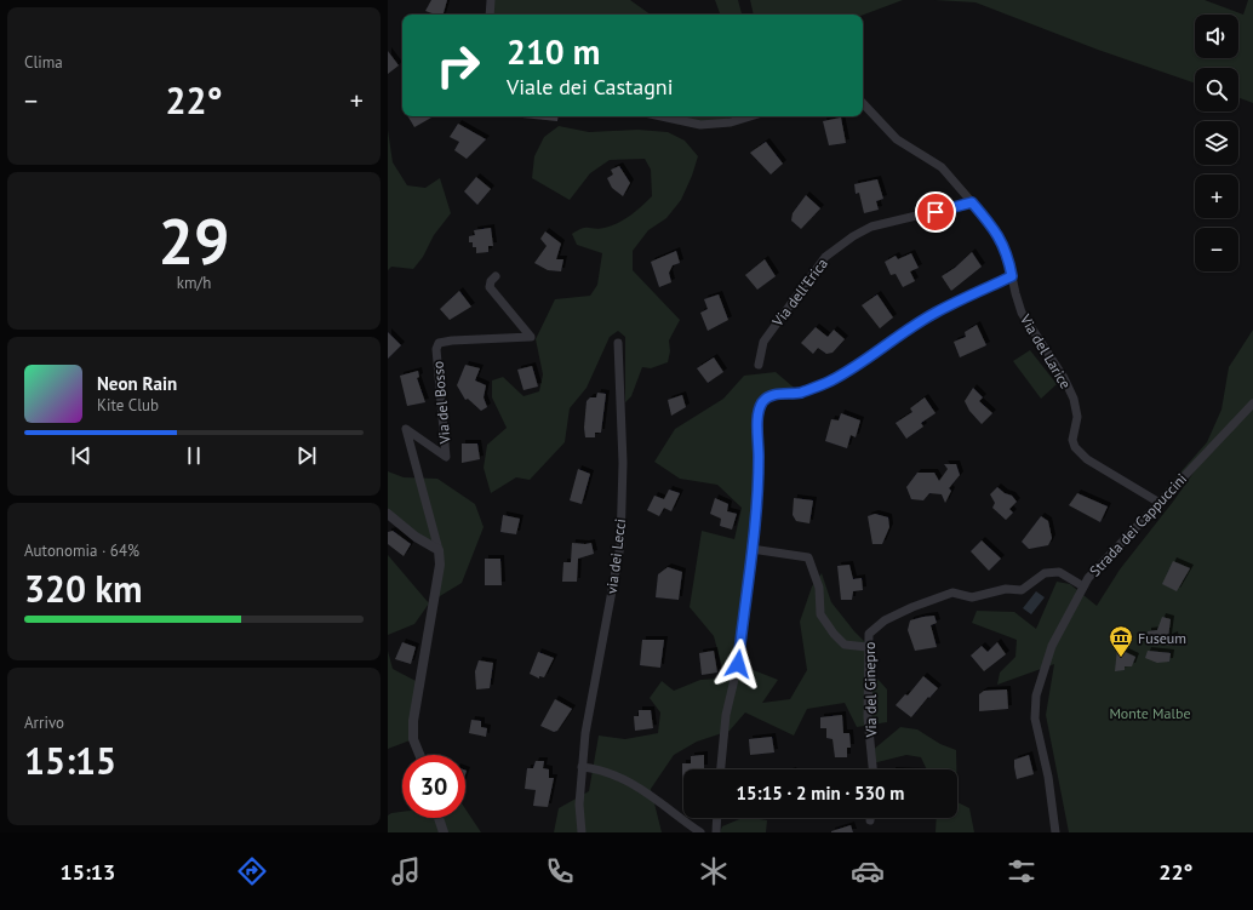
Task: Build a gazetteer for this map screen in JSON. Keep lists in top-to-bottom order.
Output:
{
  "streets": {
    "street": [
      "Via dell'Erica",
      "Via del Larice",
      "Via del Bosso",
      "Strada dei Cappuccini",
      "via dei Lecci",
      "Via del Ginepro"
    ]
  },
  "crossings": [
    ["Via dell'Erica", "Via del Larice"],
    ["Via del Larice", "Strada dei Cappuccini"],
    ["Strada dei Cappuccini", "Via del Ginepro"]
  ],
  "parks": ["Monte Malbe"],
  "places": {
    "museum": ["Fuseum"]
  },
  "page": {
    "tile": [
      "Clima",
      ["29", "km/h"],
      ["Autonomia · 64%", "320 km"],
      ["Arrivo", "15:15"]
    ],
    "map_buttons": ["+", "−"],
    "turn": ["210 m", "Viale dei Castagni"],
    "heat": ["−", "22°", "+"],
    "song": ["Neon Rain", "Kite Club"],
    "limit": "30",
    "trip": "15:15 · 2 min · 530 m",
    "tabs": ["15:13", "22°"]
  }
}
